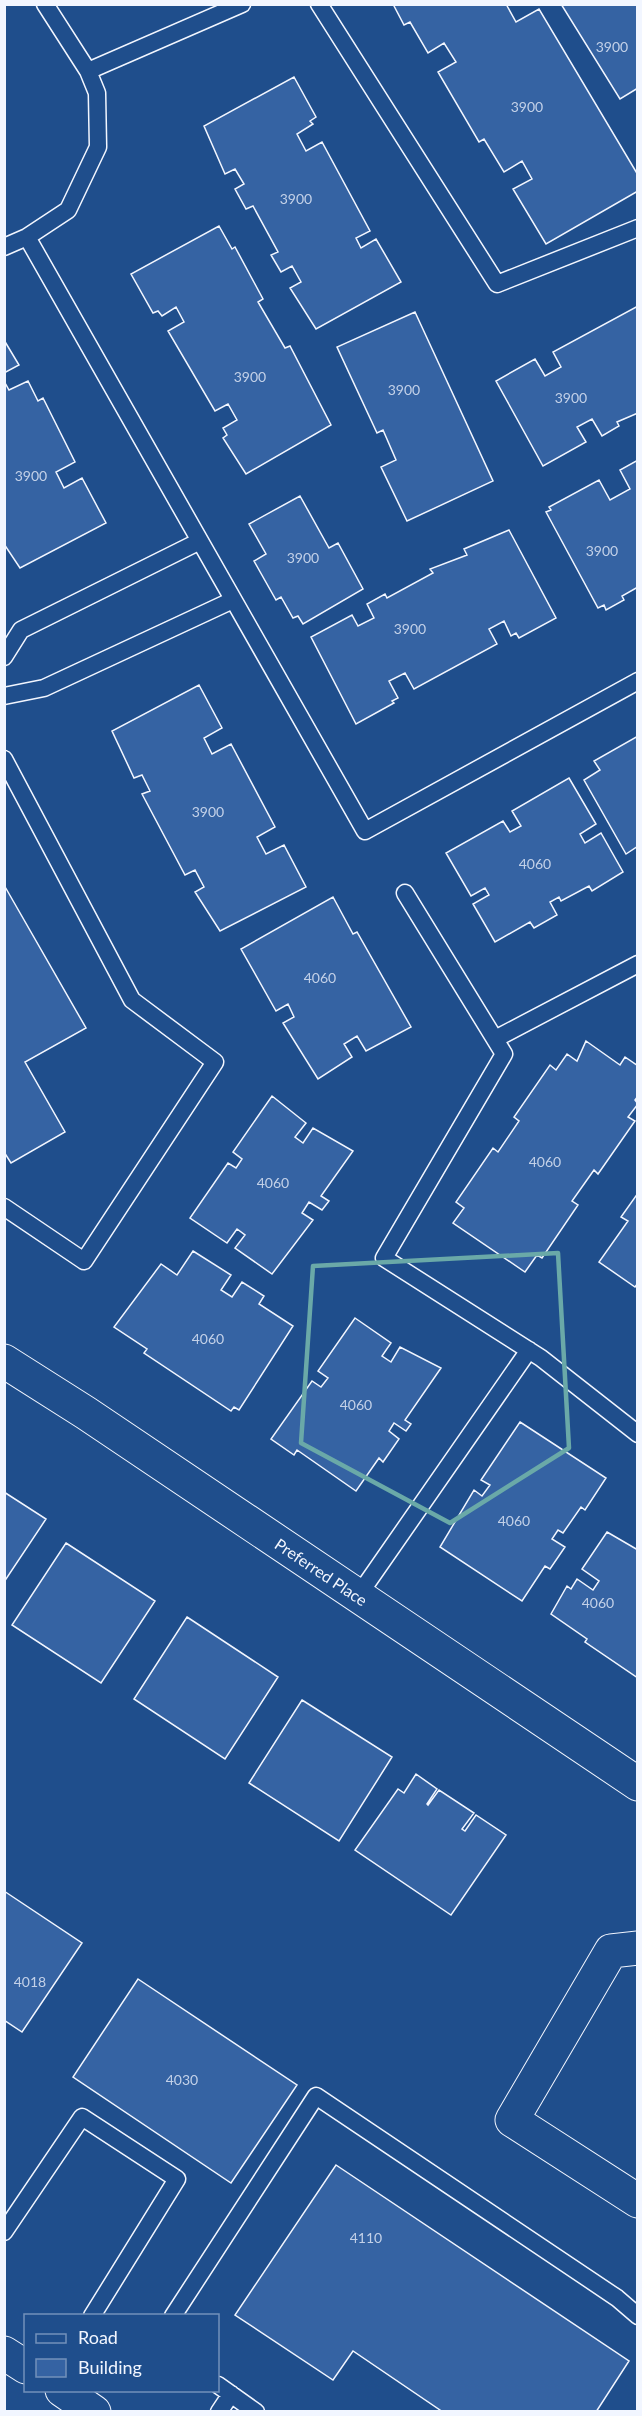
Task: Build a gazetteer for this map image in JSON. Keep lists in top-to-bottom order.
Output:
{
  "streets": {
    "street": ["Preferred Place"]
  },
  "house_numbers": [
    "3900",
    "3900",
    "3900",
    "3900",
    "3900",
    "3900",
    "3900",
    "3900",
    "3900",
    "3900",
    "3900",
    "4060",
    "4060",
    "4060",
    "4060",
    "4060",
    "4060",
    "4060",
    "4060",
    "4018",
    "4030",
    "4110"
  ],
  "legend": ["Road", "Building"]
}
